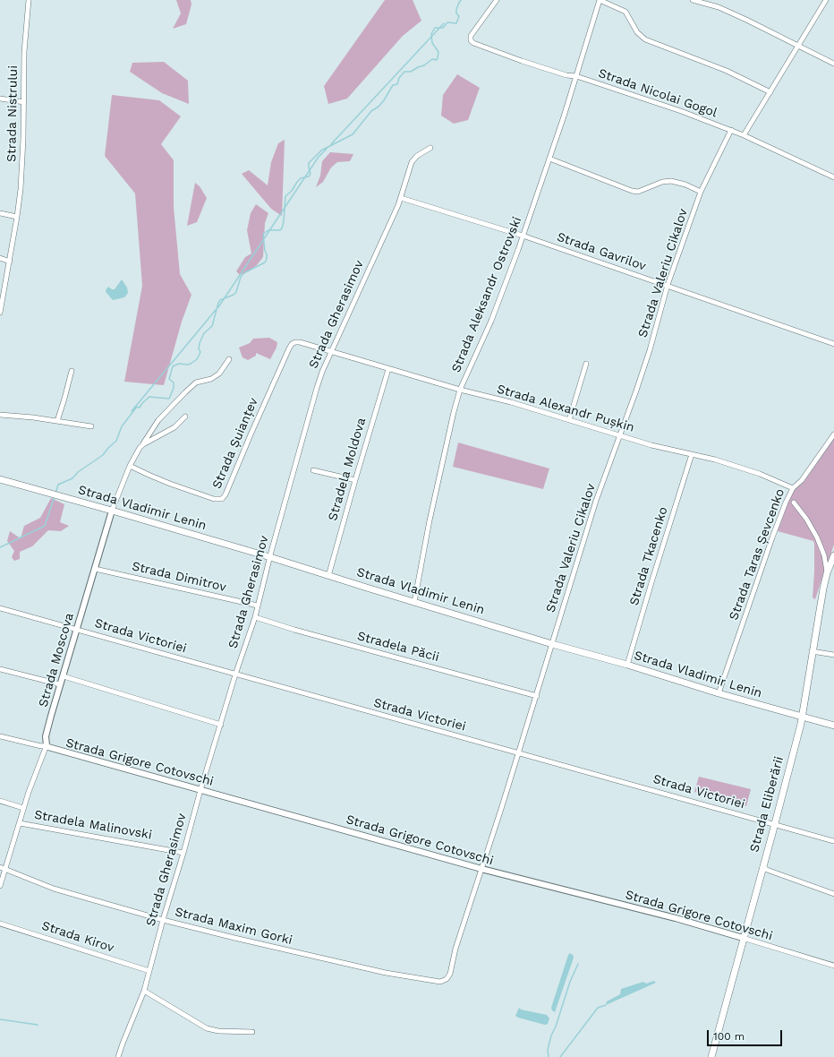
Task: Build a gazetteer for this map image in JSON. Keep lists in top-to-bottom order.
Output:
{
  "streets": {
    "main road": ["Strada Vladimir Lenin", "Strada Eliberării"],
    "street": [
      "Strada Nicolai Gogol",
      "Strada Nistrului",
      "Strada Gavrilov",
      "Strada Valeriu Cikalov",
      "Strada Aleksandr Ostrovski",
      "Strada Gherasimov",
      "Strada Alexandr Pușkin",
      "Strada Șuianțev",
      "Stradela Moldova",
      "Strada Taras Șevcenko",
      "Strada Tkacenko",
      "Strada Dimitrov",
      "Strada Victoriei",
      "Stradela Păcii",
      "Strada Moscova",
      "Strada Grigore Cotovschi",
      "Stradela Malinovski",
      "Strada Maxim Gorki",
      "Strada Kirov"
    ]
  },
  "crossings": [
    ["Strada Nicolai Gogol", "Strada Valeriu Cikalov"],
    ["Strada Nicolai Gogol", "Strada Aleksandr Ostrovski"],
    ["Strada Gavrilov", "Strada Valeriu Cikalov"],
    ["Strada Gavrilov", "Strada Aleksandr Ostrovski"],
    ["Strada Gavrilov", "Strada Gherasimov"],
    ["Strada Valeriu Cikalov", "Strada Alexandr Pușkin"],
    ["Strada Valeriu Cikalov", "Strada Vladimir Lenin"],
    ["Strada Valeriu Cikalov", "Strada Victoriei"],
    ["Strada Valeriu Cikalov", "Stradela Păcii"],
    ["Strada Valeriu Cikalov", "Strada Grigore Cotovschi"],
    ["Strada Valeriu Cikalov", "Strada Maxim Gorki"],
    ["Strada Aleksandr Ostrovski", "Strada Alexandr Pușkin"],
    ["Strada Aleksandr Ostrovski", "Strada Vladimir Lenin"],
    ["Strada Gherasimov", "Strada Alexandr Pușkin"],
    ["Strada Gherasimov", "Strada Șuianțev"],
    ["Strada Gherasimov", "Strada Vladimir Lenin"],
    ["Strada Gherasimov", "Strada Dimitrov"],
    ["Strada Gherasimov", "Strada Victoriei"],
    ["Strada Gherasimov", "Stradela Păcii"],
    ["Strada Gherasimov", "Strada Grigore Cotovschi"],
    ["Strada Gherasimov", "Stradela Malinovski"],
    ["Strada Gherasimov", "Strada Maxim Gorki"],
    ["Strada Gherasimov", "Strada Kirov"],
    ["Strada Alexandr Pușkin", "Strada Șuianțev"],
    ["Strada Alexandr Pușkin", "Stradela Moldova"],
    ["Strada Alexandr Pușkin", "Strada Taras Șevcenko"],
    ["Strada Alexandr Pușkin", "Strada Tkacenko"],
    ["Strada Șuianțev", "Strada Moscova"],
    ["Stradela Moldova", "Strada Vladimir Lenin"],
    ["Strada Vladimir Lenin", "Strada Taras Șevcenko"],
    ["Strada Vladimir Lenin", "Strada Tkacenko"],
    ["Strada Vladimir Lenin", "Strada Moscova"],
    ["Strada Vladimir Lenin", "Strada Eliberării"],
    ["Strada Dimitrov", "Strada Moscova"],
    ["Strada Victoriei", "Strada Moscova"],
    ["Strada Victoriei", "Strada Eliberării"],
    ["Strada Moscova", "Strada Grigore Cotovschi"],
    ["Strada Moscova", "Stradela Malinovski"],
    ["Strada Moscova", "Strada Maxim Gorki"],
    ["Strada Grigore Cotovschi", "Strada Eliberării"]
  ],
  "scale_bar": "100 m"
}
